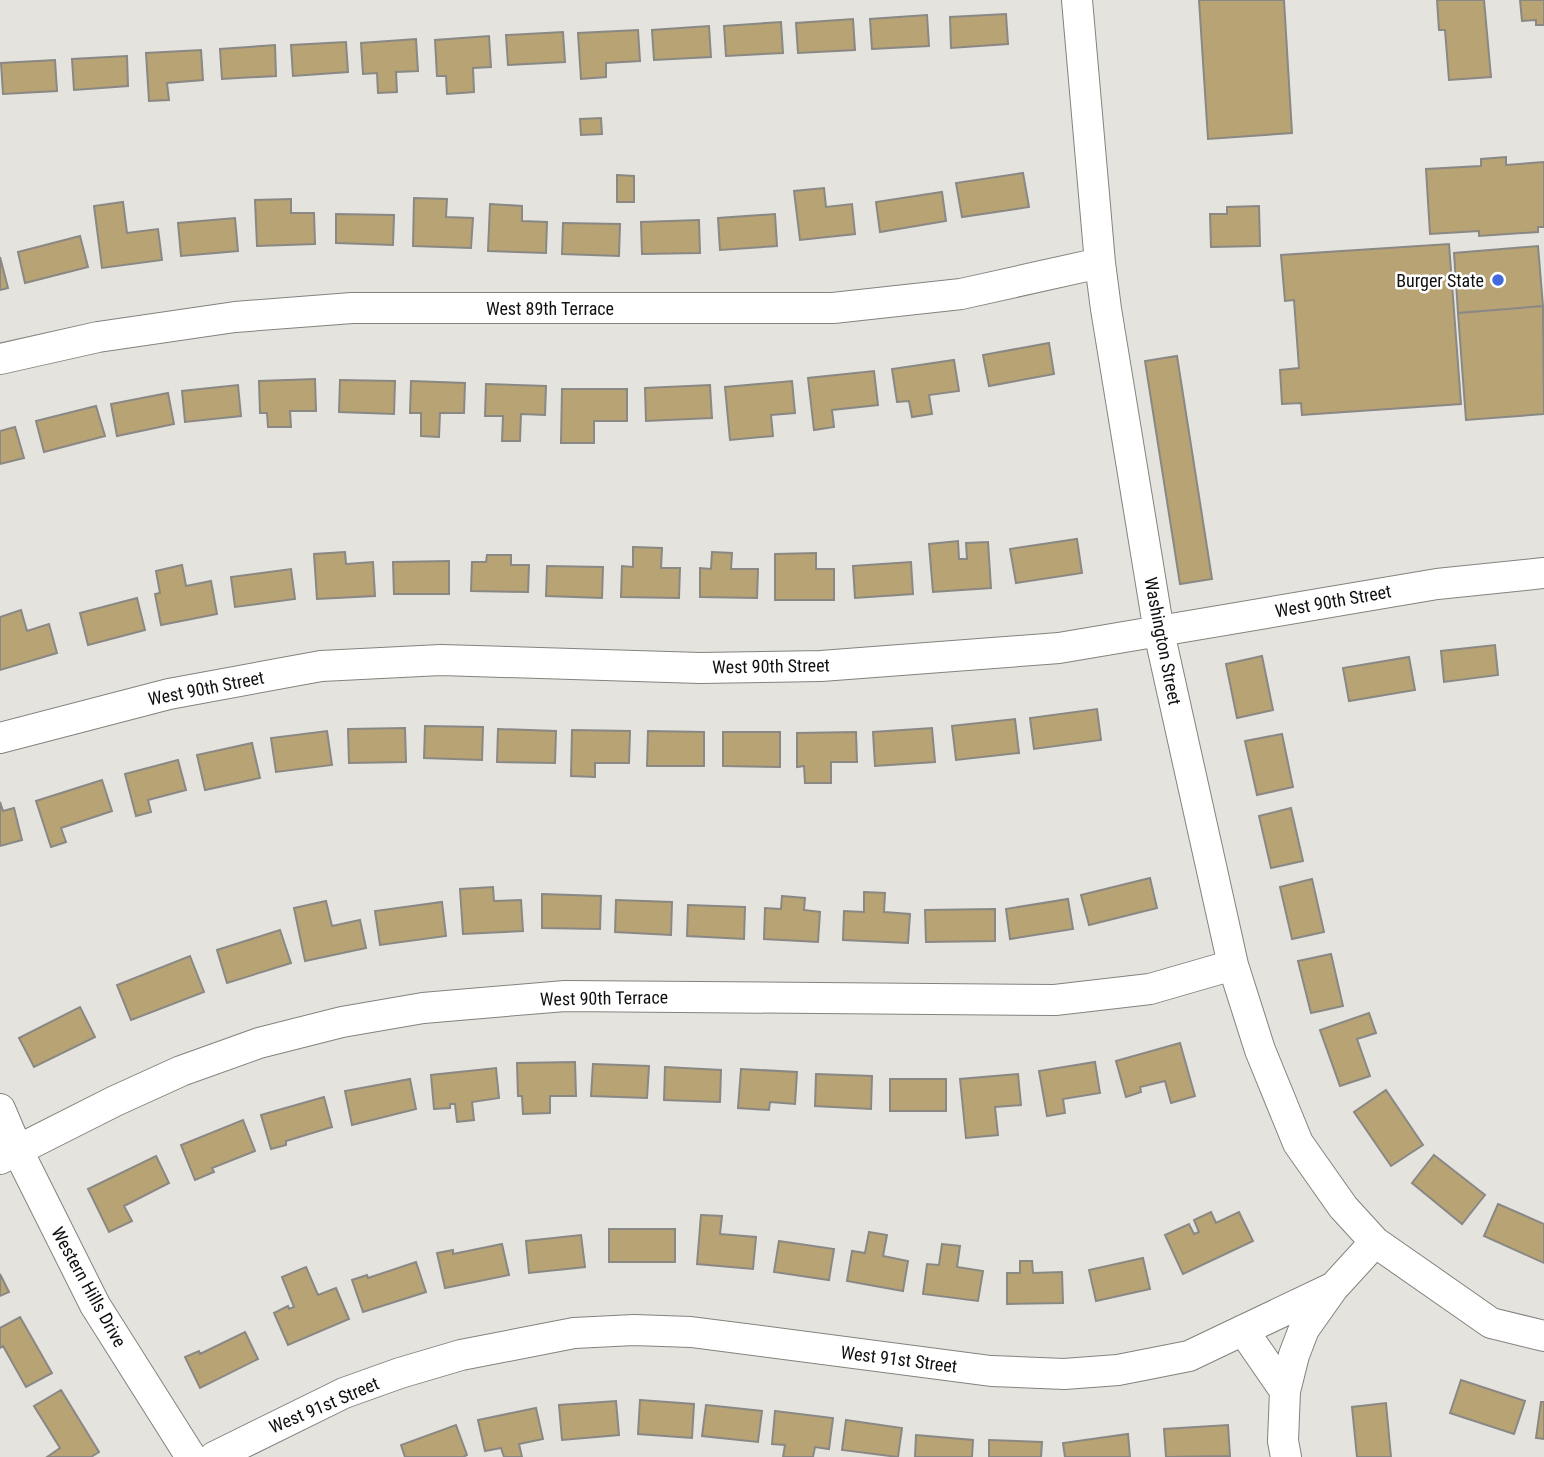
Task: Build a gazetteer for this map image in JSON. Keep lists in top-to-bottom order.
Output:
{
  "streets": {
    "street": [
      "West 89th Terrace",
      "West 90th Street",
      "Washington Street",
      "West 90th Terrace",
      "Western Hills Drive",
      "West 91st Street"
    ]
  },
  "crossings": [
    ["West 89th Terrace", "Washington Street"],
    ["West 90th Street", "Washington Street"],
    ["Washington Street", "West 90th Terrace"],
    ["Washington Street", "West 91st Street"],
    ["West 90th Terrace", "Western Hills Drive"]
  ],
  "places": ["Burger State"]
}
